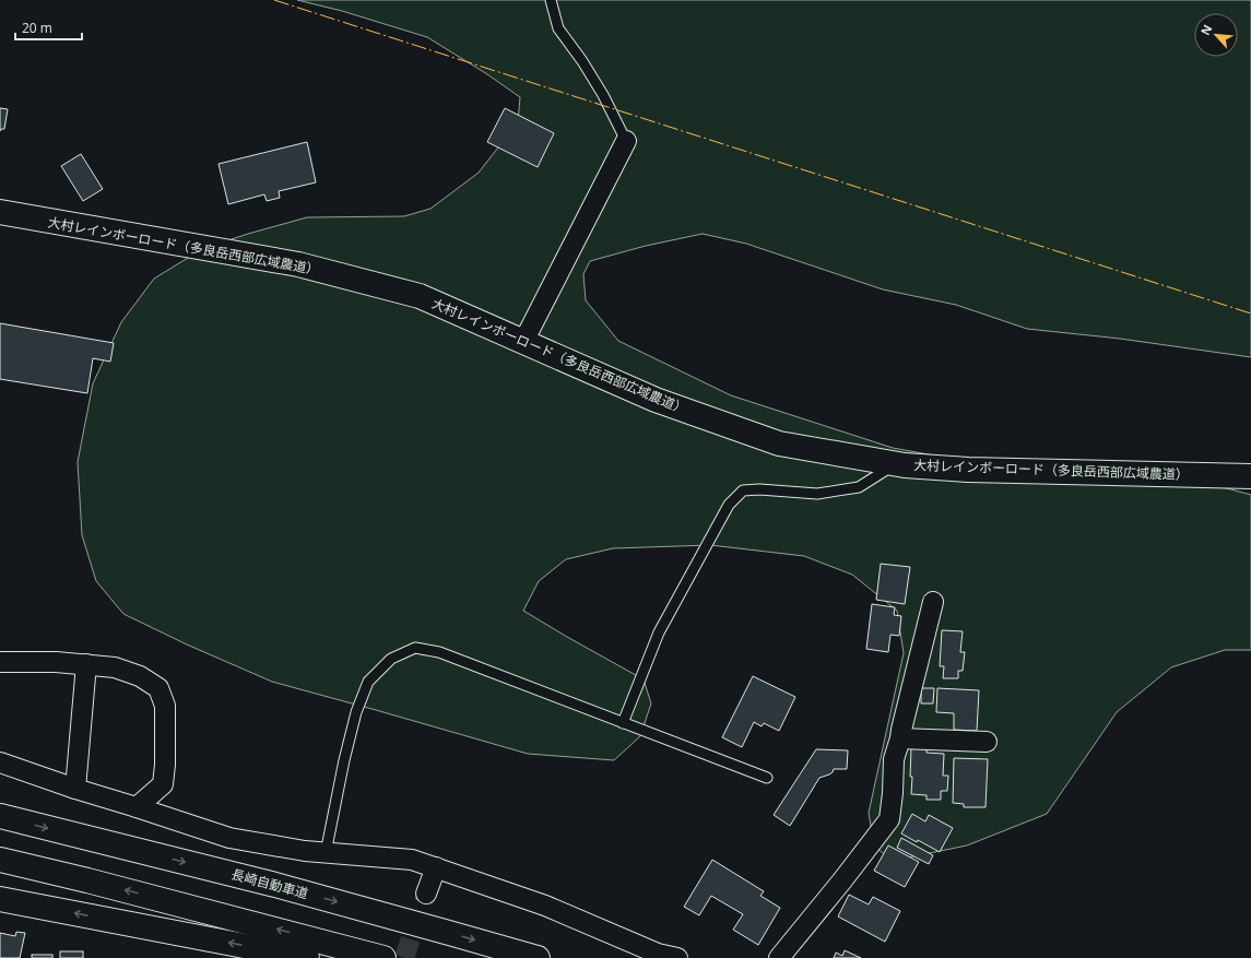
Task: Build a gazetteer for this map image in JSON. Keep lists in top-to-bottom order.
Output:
{
  "streets": {
    "main road": ["大村レインボーロード（多良岳西部広域農道）", "長崎自動車道"]
  },
  "scale_bar": "20 m",
  "north": "top left"
}
